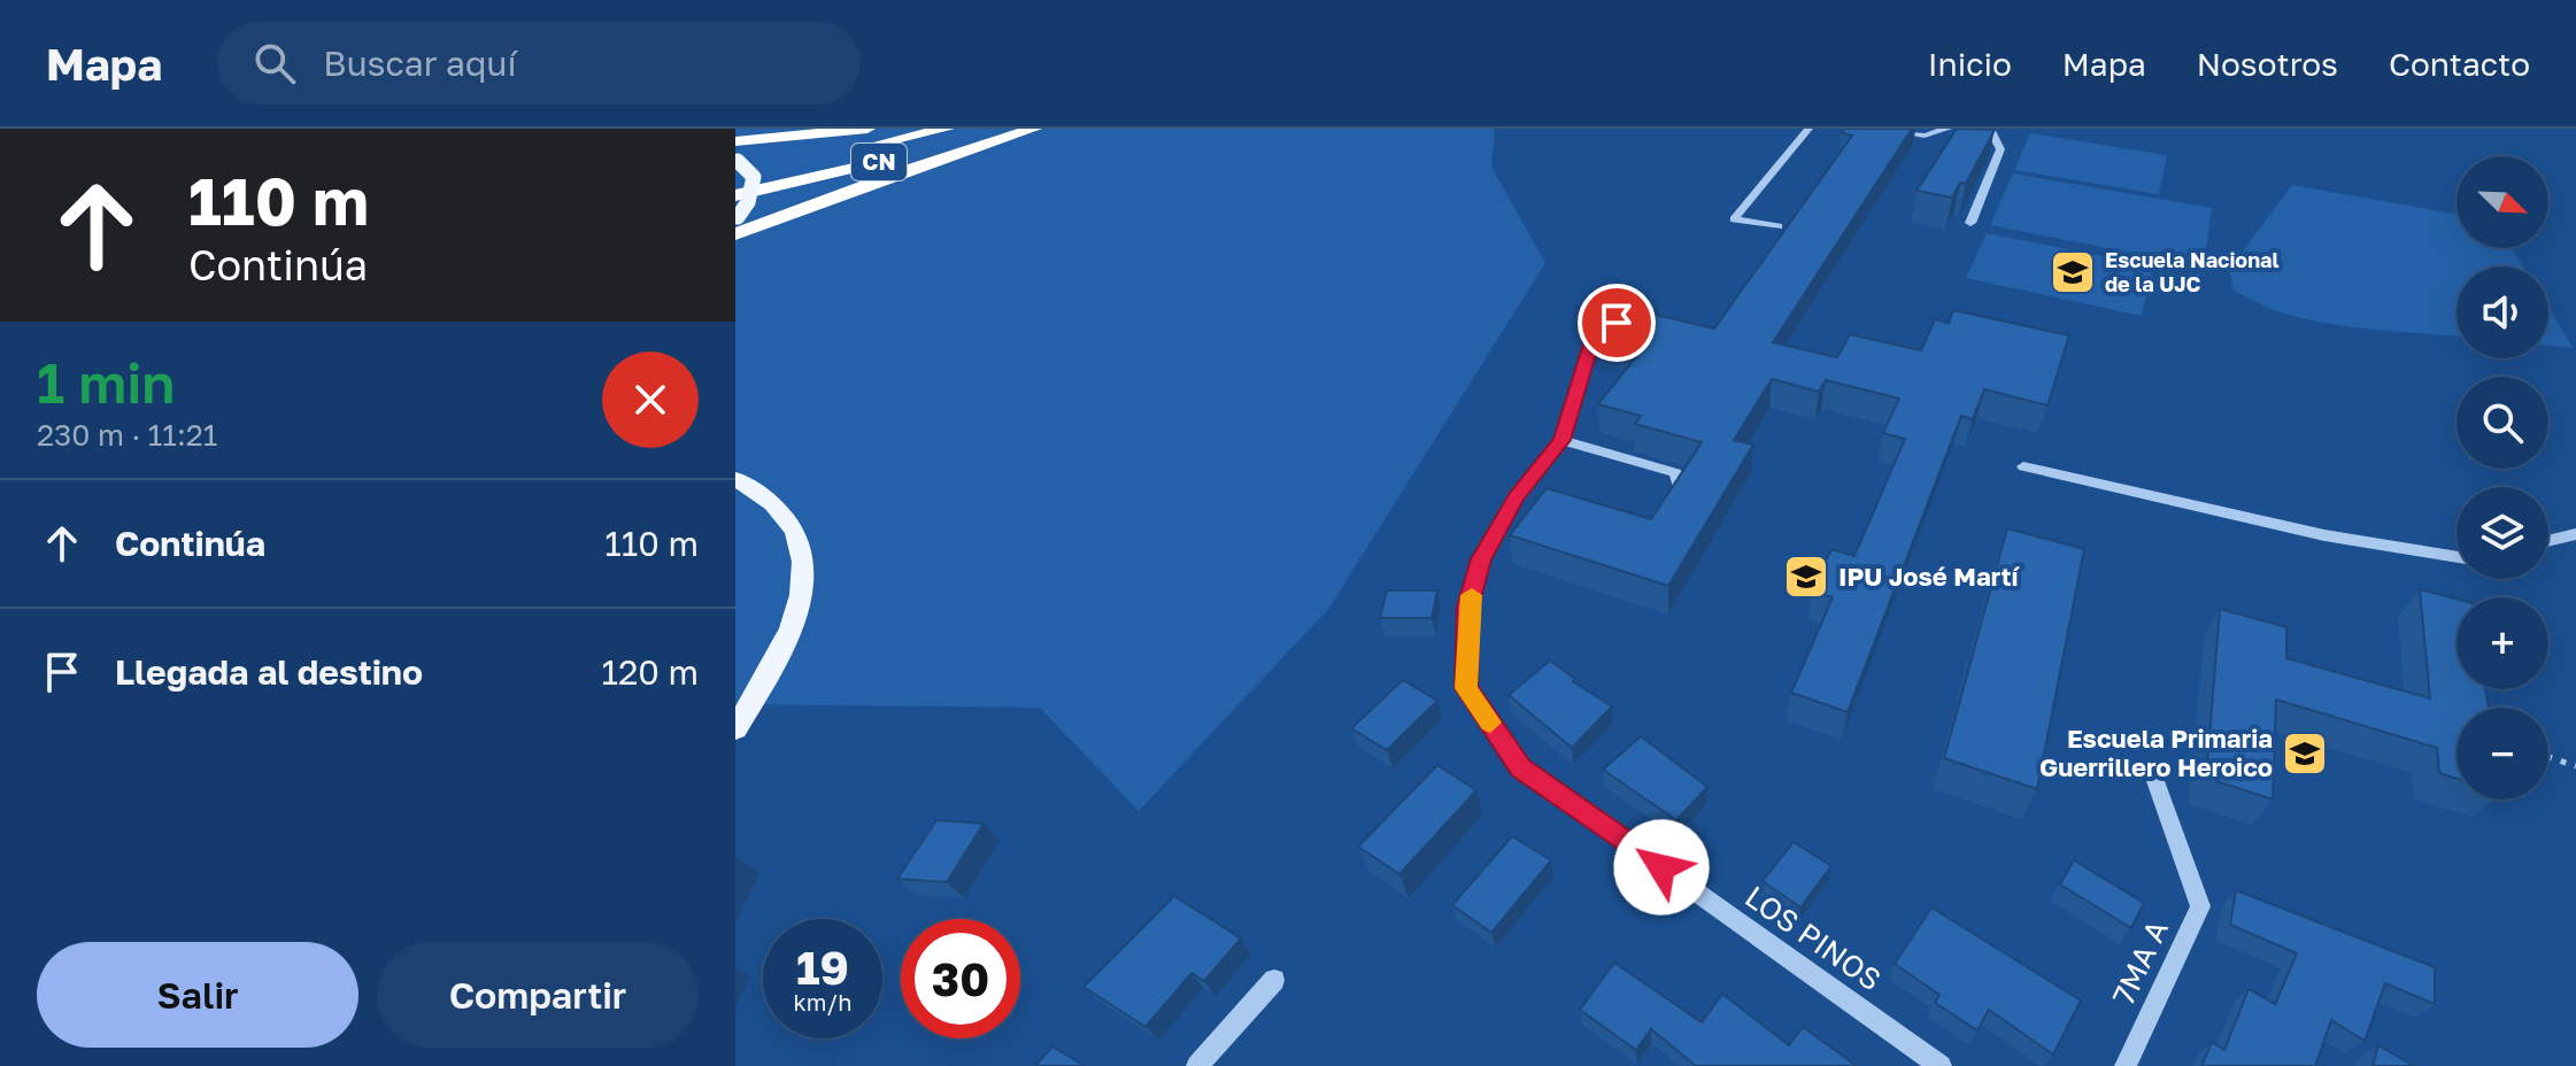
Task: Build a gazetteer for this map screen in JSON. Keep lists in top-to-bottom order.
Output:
{
  "streets": {
    "highway": ["CN"],
    "street": ["LOS PINOS", "7MA A"]
  },
  "places": {
    "school or university": ["Escuela Nacional de la UJC", "IPU José Martí", "Escuela Primaria Guerrillero Heroico"]
  },
  "north": "bottom right",
  "page": {
    "header": "Mapa",
    "search": "Buscar aquí",
    "nav": [
      "Inicio",
      "Mapa",
      "Nosotros",
      "Contacto"
    ],
    "turn": ["110 m", "Continúa"],
    "map_buttons": ["+", "−"],
    "heading": ["1 min", "230 m · 11:21"],
    "list": [
      {
        "name": "Continúa",
        "value": "110 m"
      },
      {
        "name": "Llegada al destino",
        "value": "120 m"
      }
    ],
    "speed": "19 km/h",
    "limit": "30",
    "buttons": ["Salir", "Compartir"]
  }
}
